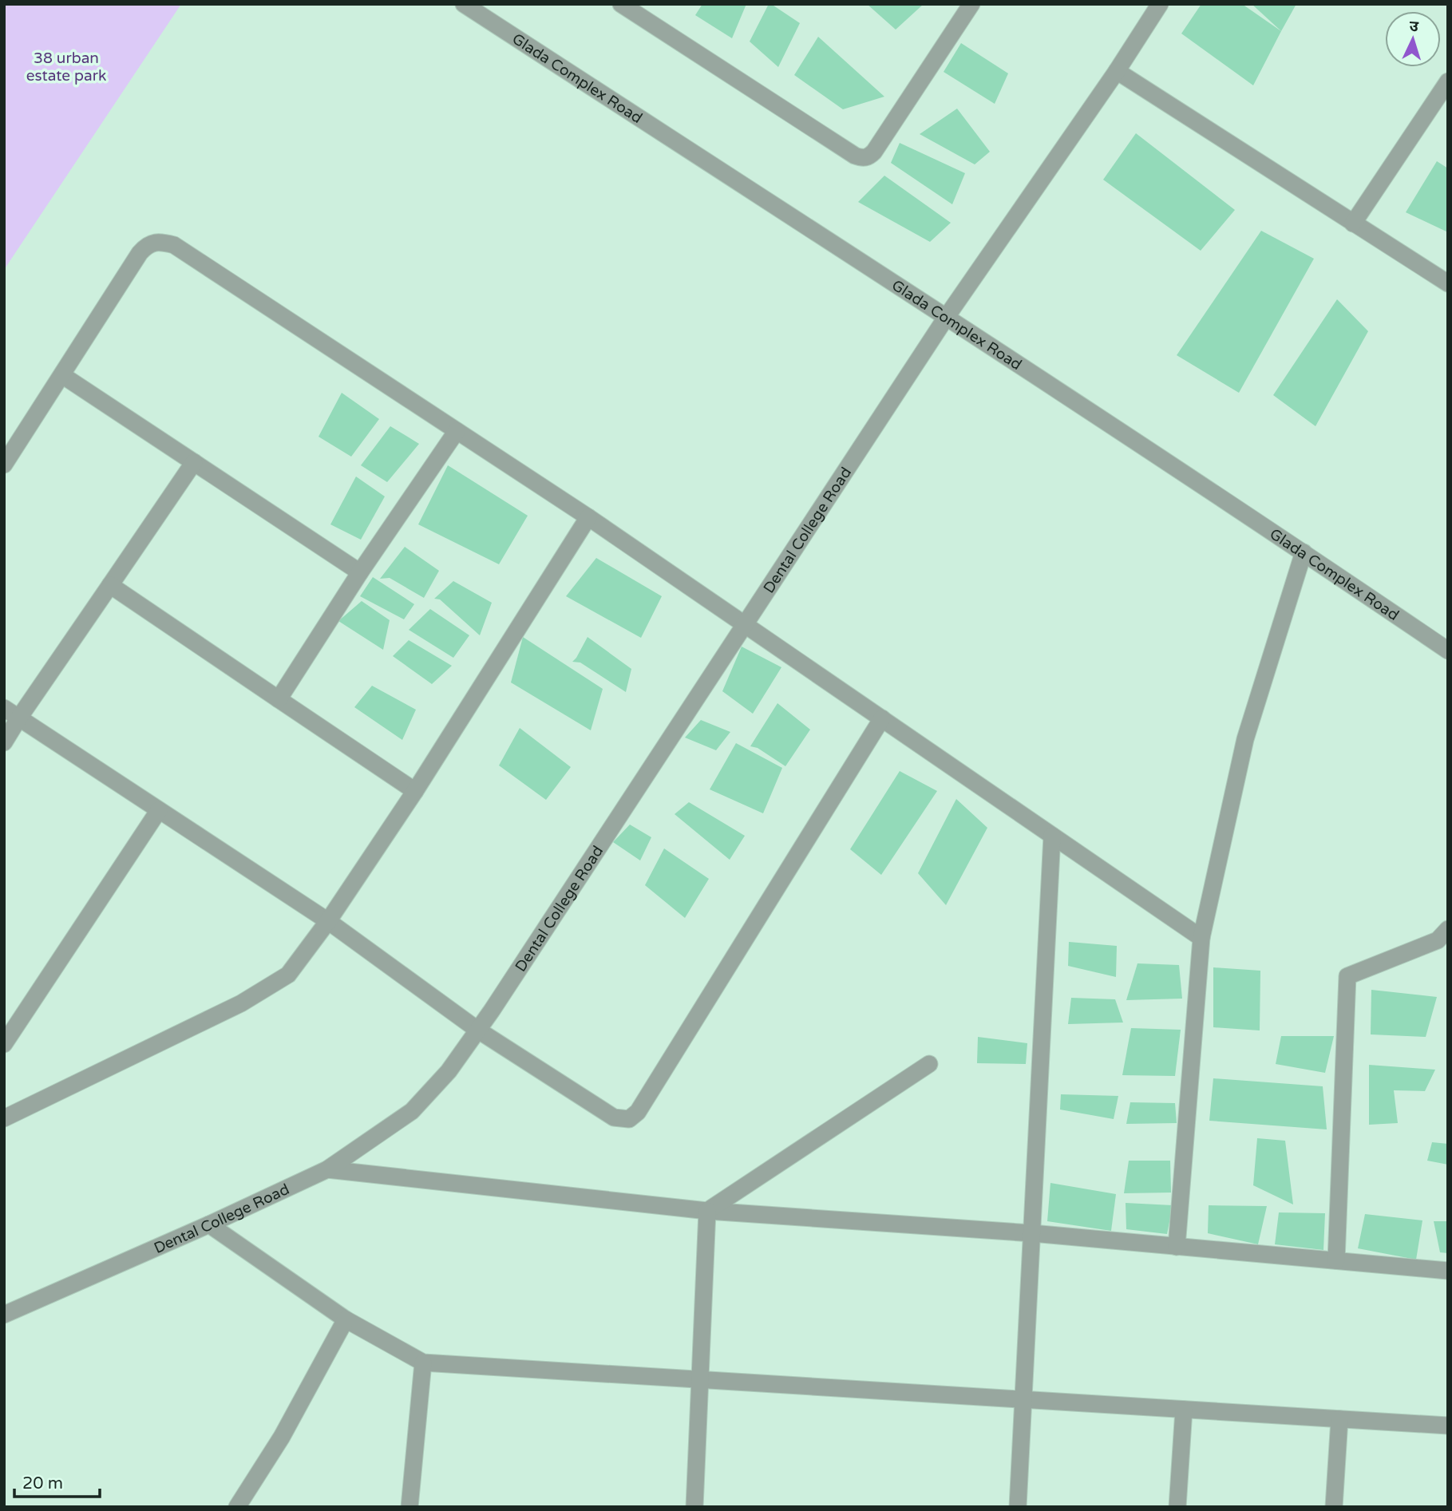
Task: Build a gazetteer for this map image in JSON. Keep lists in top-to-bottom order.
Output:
{
  "streets": {
    "street": ["Glada Complex Road", "Dental College Road"]
  },
  "crossings": [
    ["Glada Complex Road", "Dental College Road"]
  ],
  "parks": ["38 urban estate park"],
  "scale_bar": "20 m",
  "north": "top"
}
